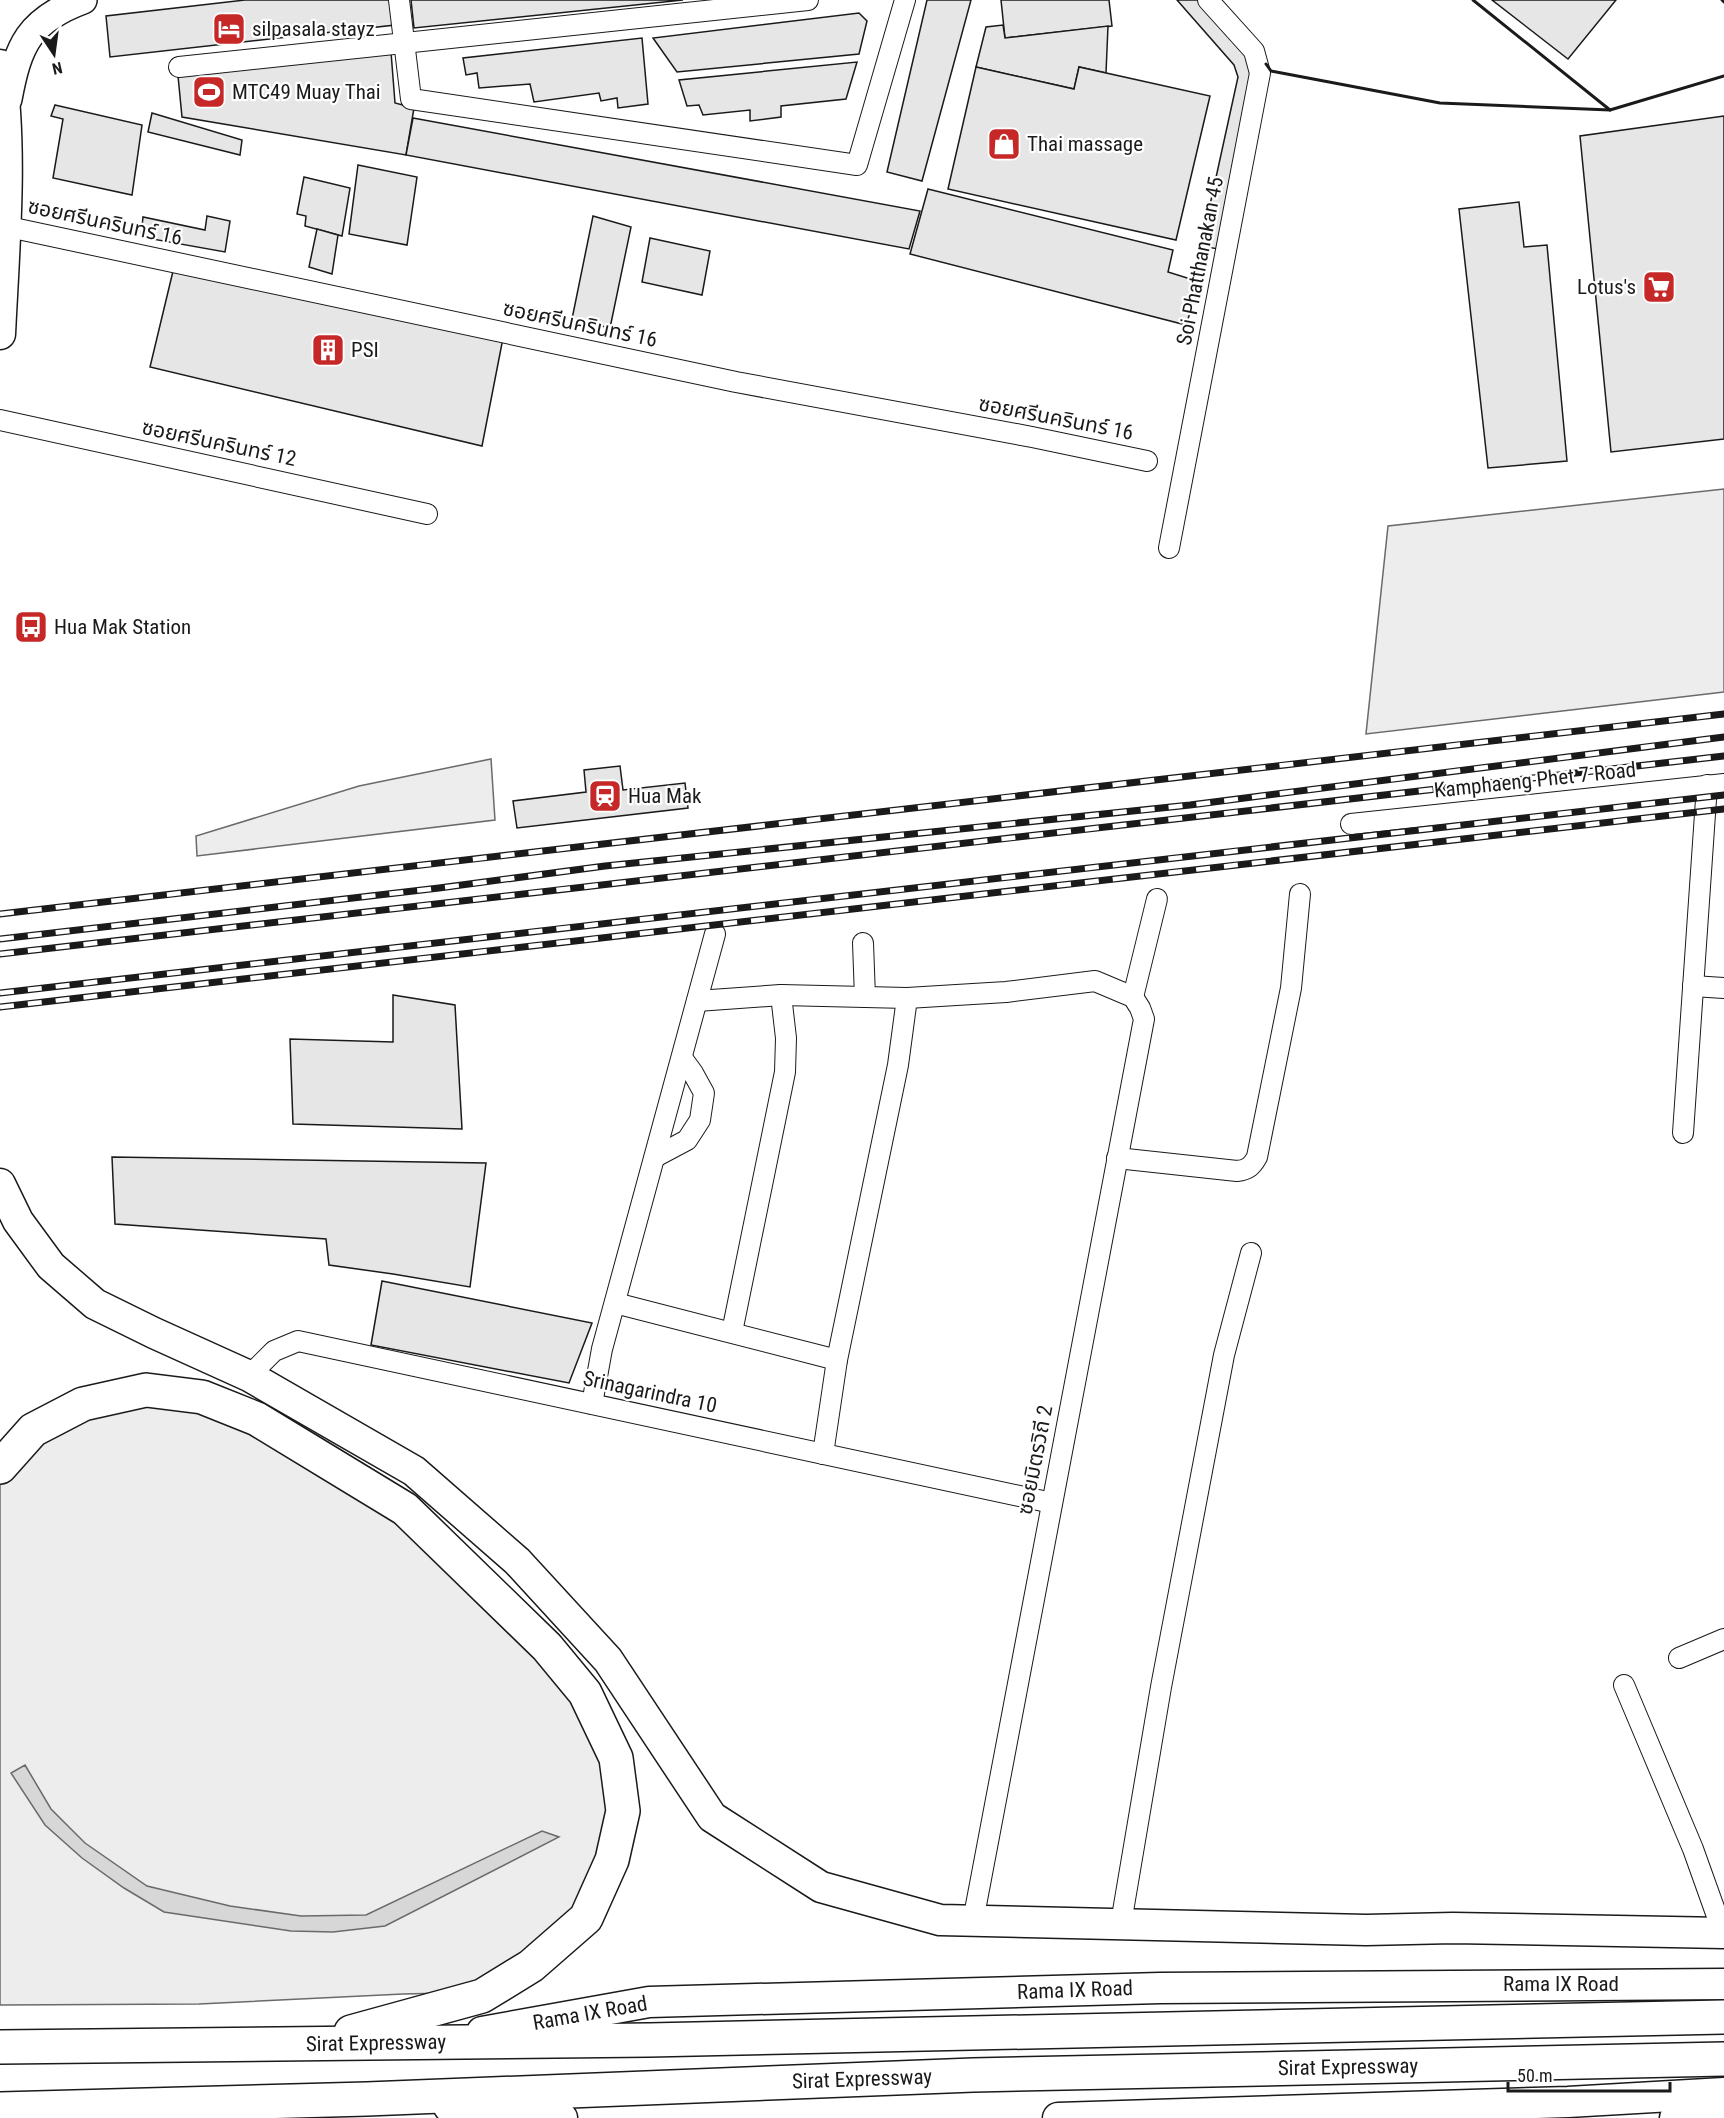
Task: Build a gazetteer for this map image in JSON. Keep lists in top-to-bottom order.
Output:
{
  "streets": {
    "highway": ["Sirat Expressway"],
    "main road": ["Rama IX Road"],
    "street": [
      "ซอยศรีนครินทร์ 16",
      "Soi Phatthanakan 45",
      "ซอยศรีนครินทร์ 12",
      "Kamphaeng Phet 7 Road",
      "Srinagarindra 10",
      "ซอยมิตรวิถี 2"
    ]
  },
  "crossings": [
    ["Srinagarindra 10", "ซอยมิตรวิถี 2"],
    ["Rama IX Road", "Sirat Expressway"]
  ],
  "places": {
    "hotel": ["silpasala stayz"],
    "sports": ["MTC49 Muay Thai"],
    "shop": ["Thai massage"],
    "supermarket": ["Lotus's"],
    "building": ["PSI"],
    "bus stop": ["Hua Mak Station"],
    "station": ["Hua Mak"]
  },
  "scale_bar": "50 m",
  "north": "bottom"
}
